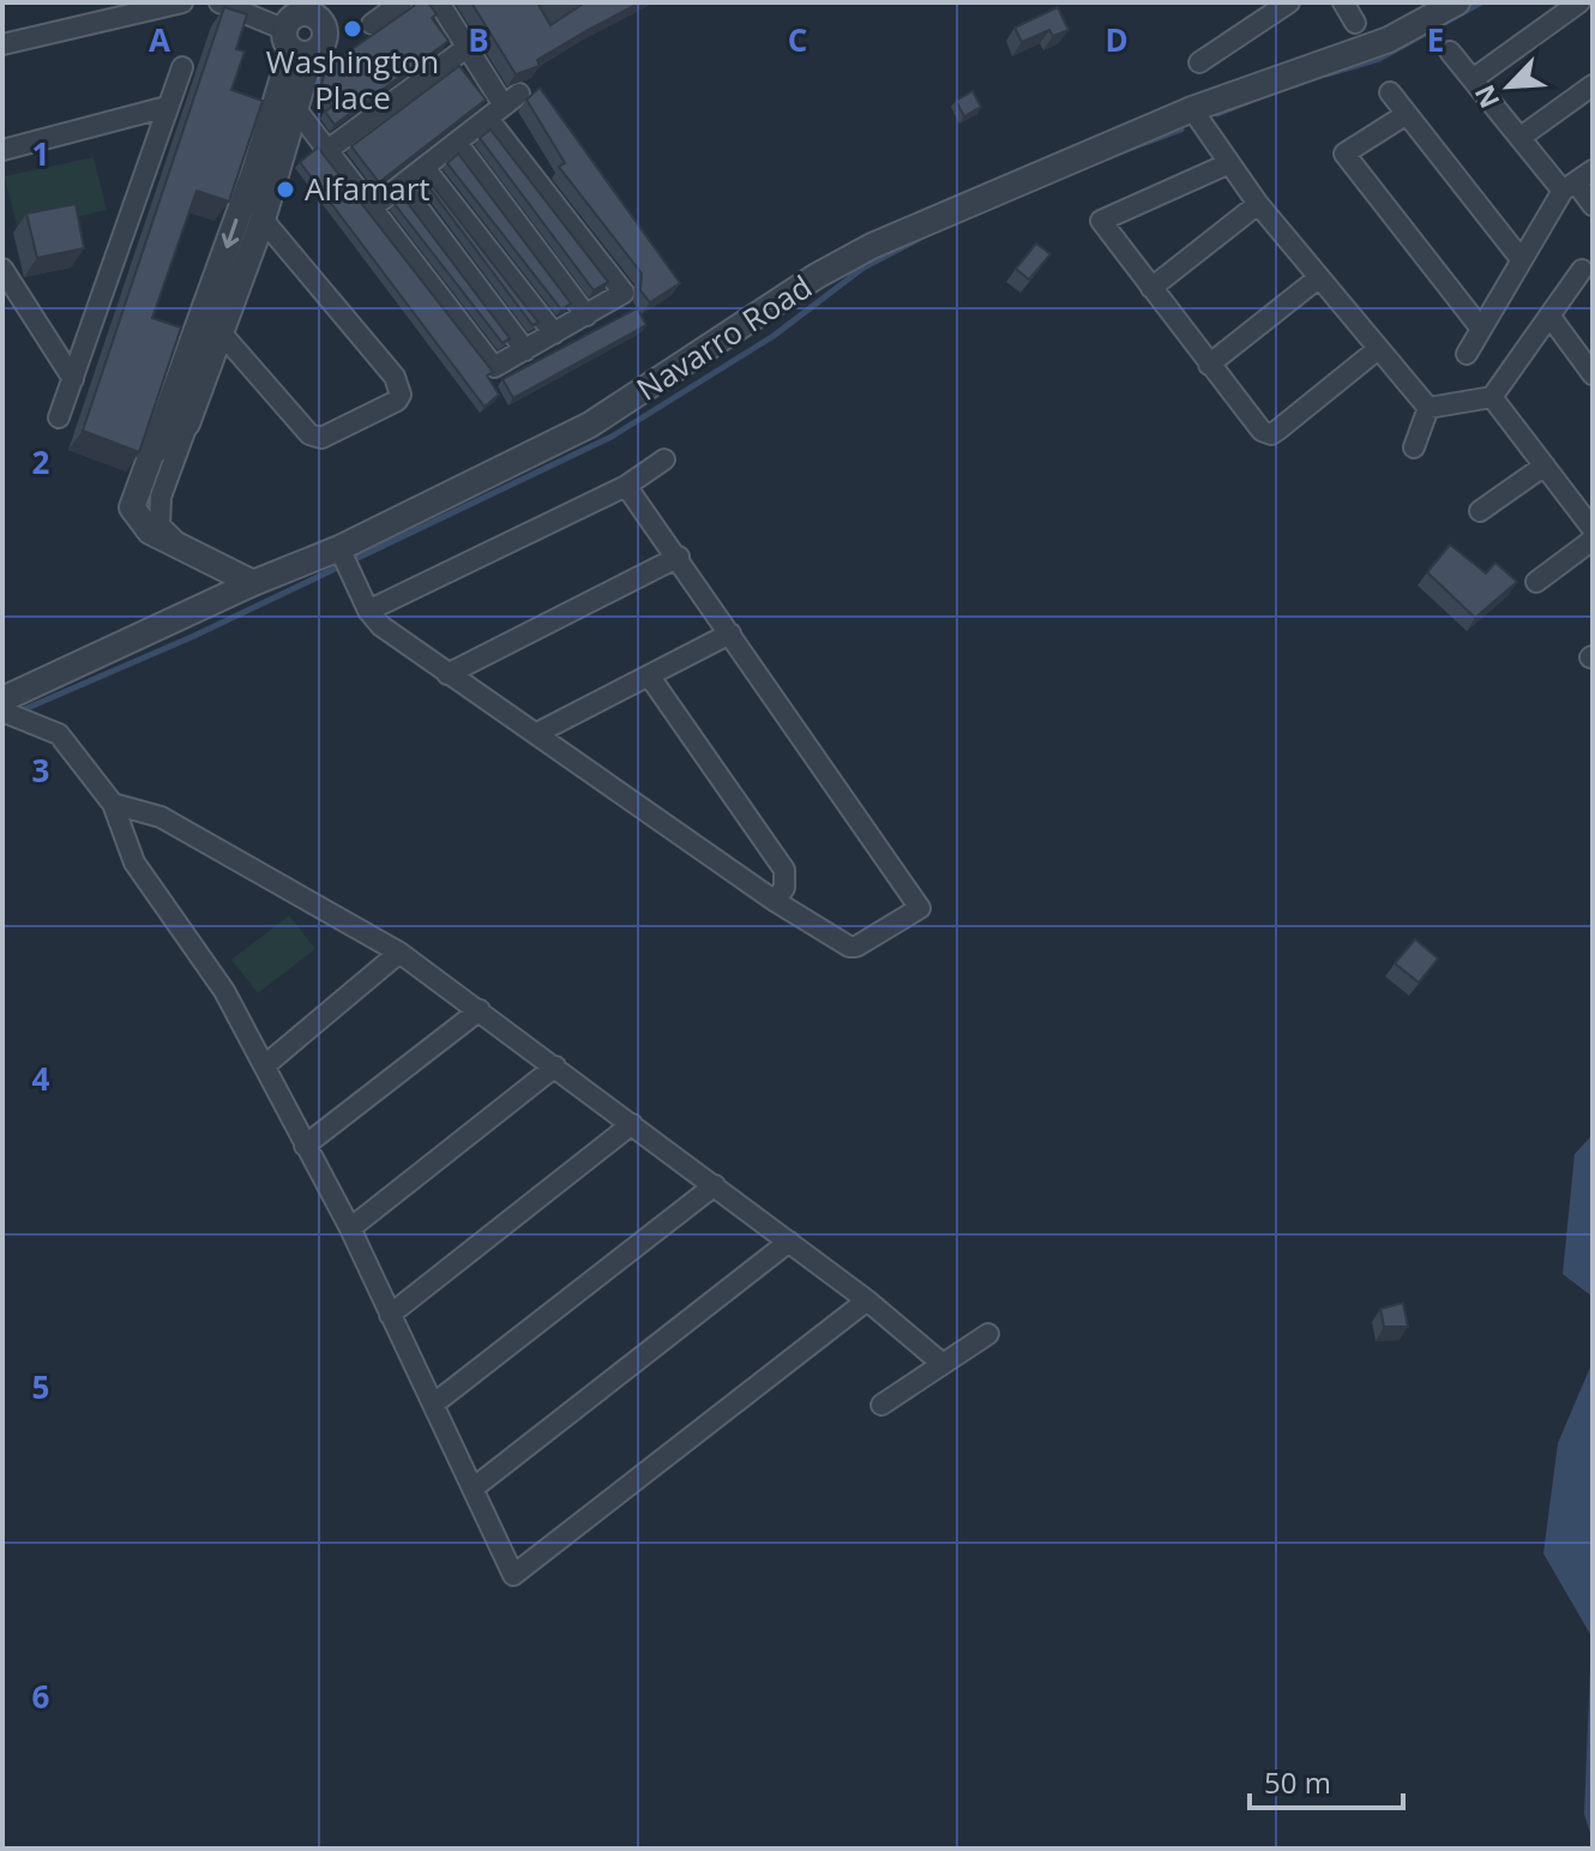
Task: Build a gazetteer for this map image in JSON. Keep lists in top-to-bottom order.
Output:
{
  "streets": {
    "street": ["Navarro Road"]
  },
  "places": ["Washington Place", "Alfamart"],
  "scale_bar": "50 m",
  "north": "bottom left",
  "grid": {
    "columns": [
      "A",
      "B",
      "C",
      "D",
      "E"
    ],
    "rows": [
      "1",
      "2",
      "3",
      "4",
      "5",
      "6"
    ]
  }
}
